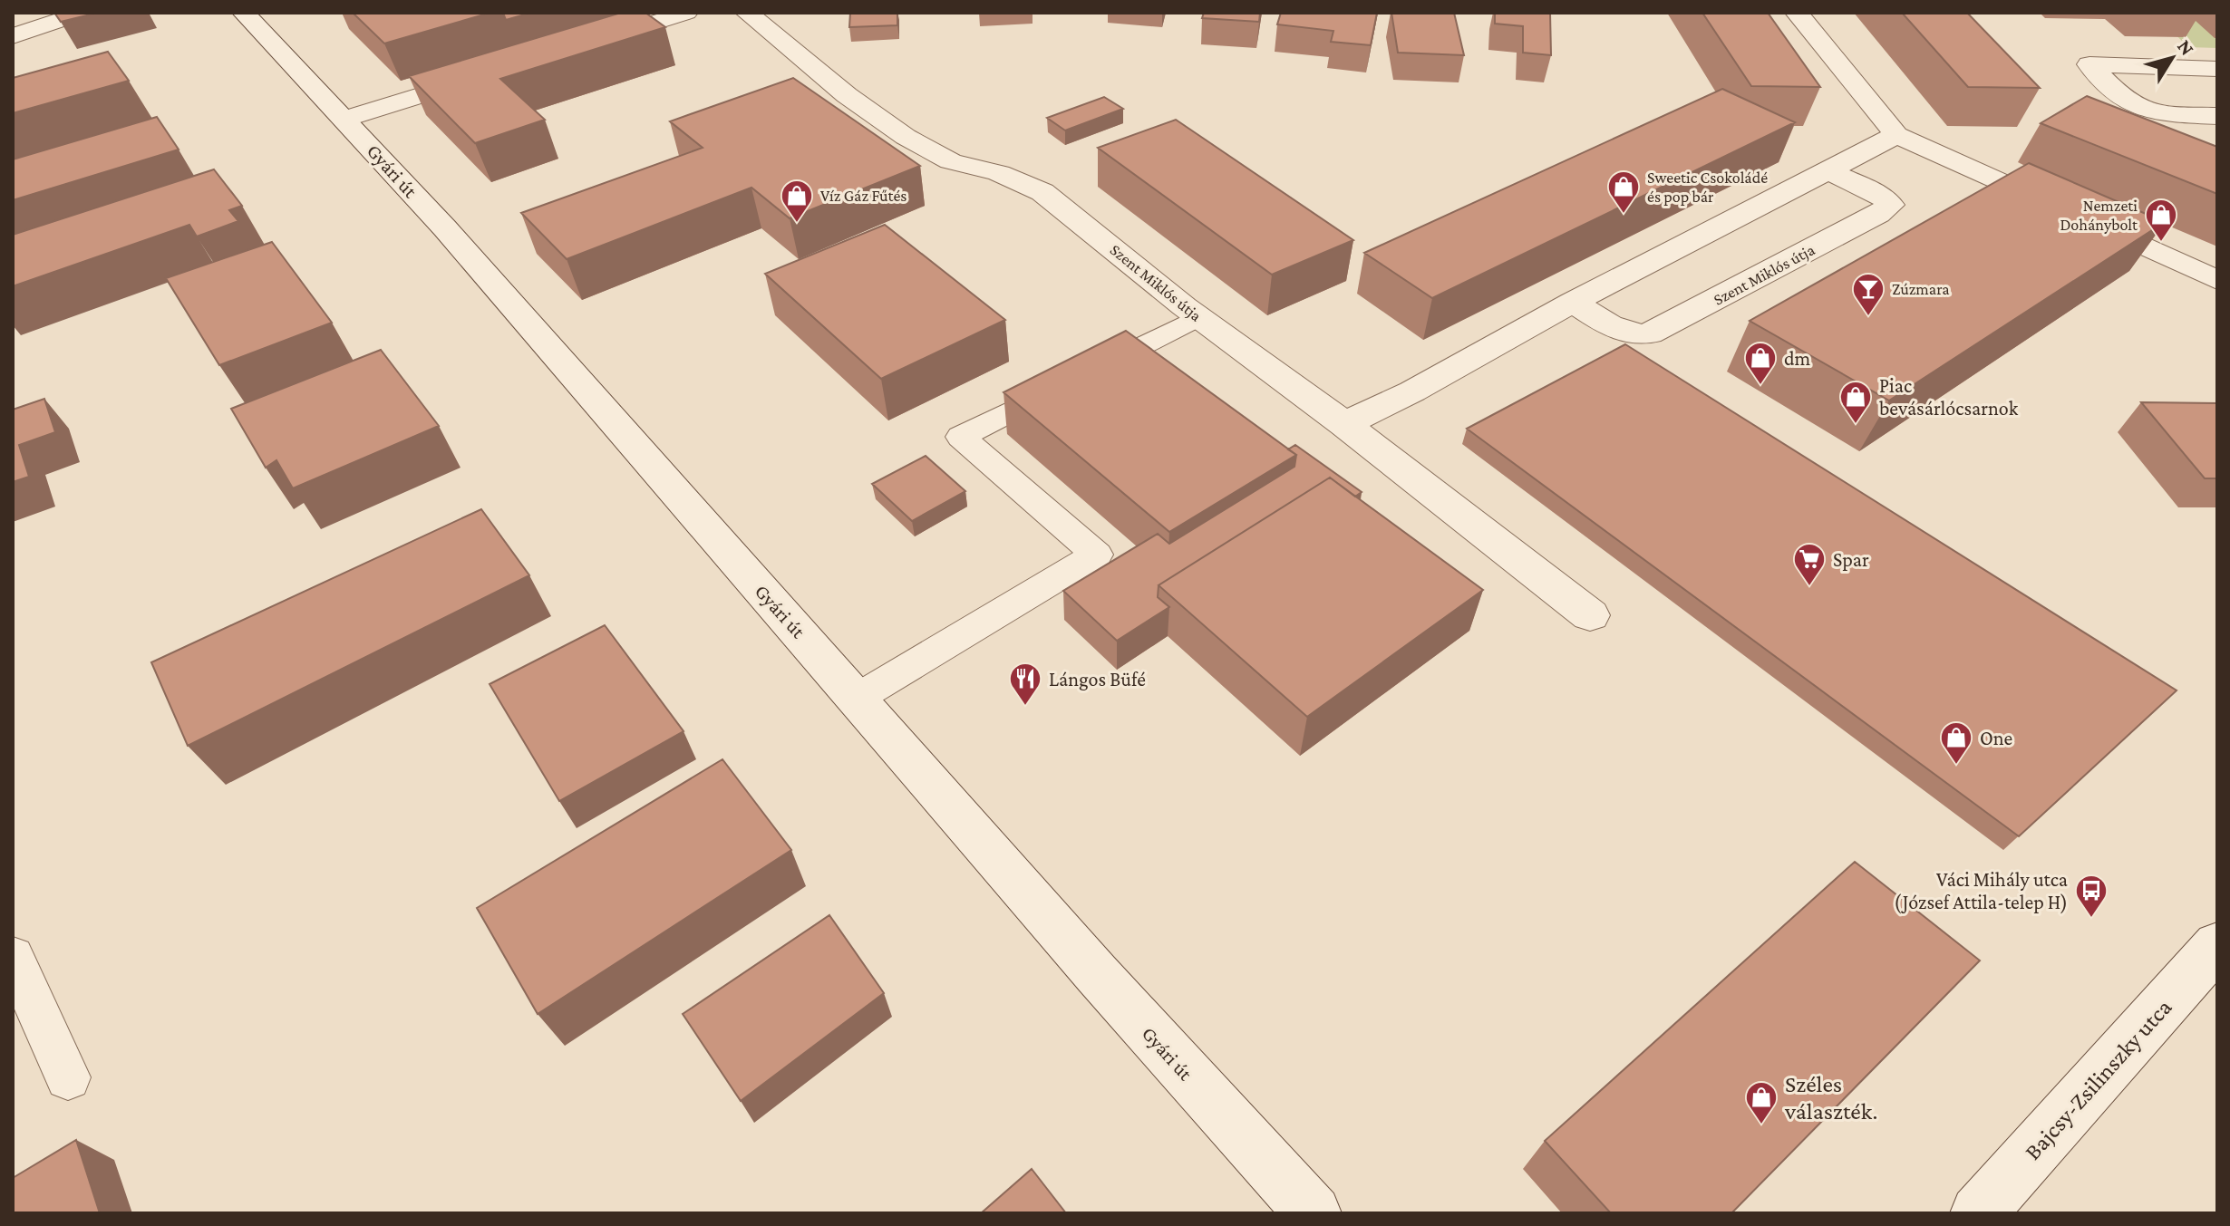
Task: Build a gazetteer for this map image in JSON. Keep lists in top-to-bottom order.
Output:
{
  "streets": {
    "street": ["Gyári út", "Szent Miklós útja", "Bajcsy-Zsilinszky utca"]
  },
  "places": {
    "shop": [
      "Sweetic Csokoládé és pop bár",
      "Víz Gáz Fűtés",
      "Nemzeti Dohánybolt",
      "dm",
      "Piac bevásárlócsarnok",
      "One",
      "Széles választék."
    ],
    "bar": ["Zúzmara"],
    "supermarket": ["Spar"],
    "restaurant": ["Lángos Büfé"],
    "bus stop": ["Váci Mihály utca (József Attila-telep H)"]
  },
  "north": "top right"
}
